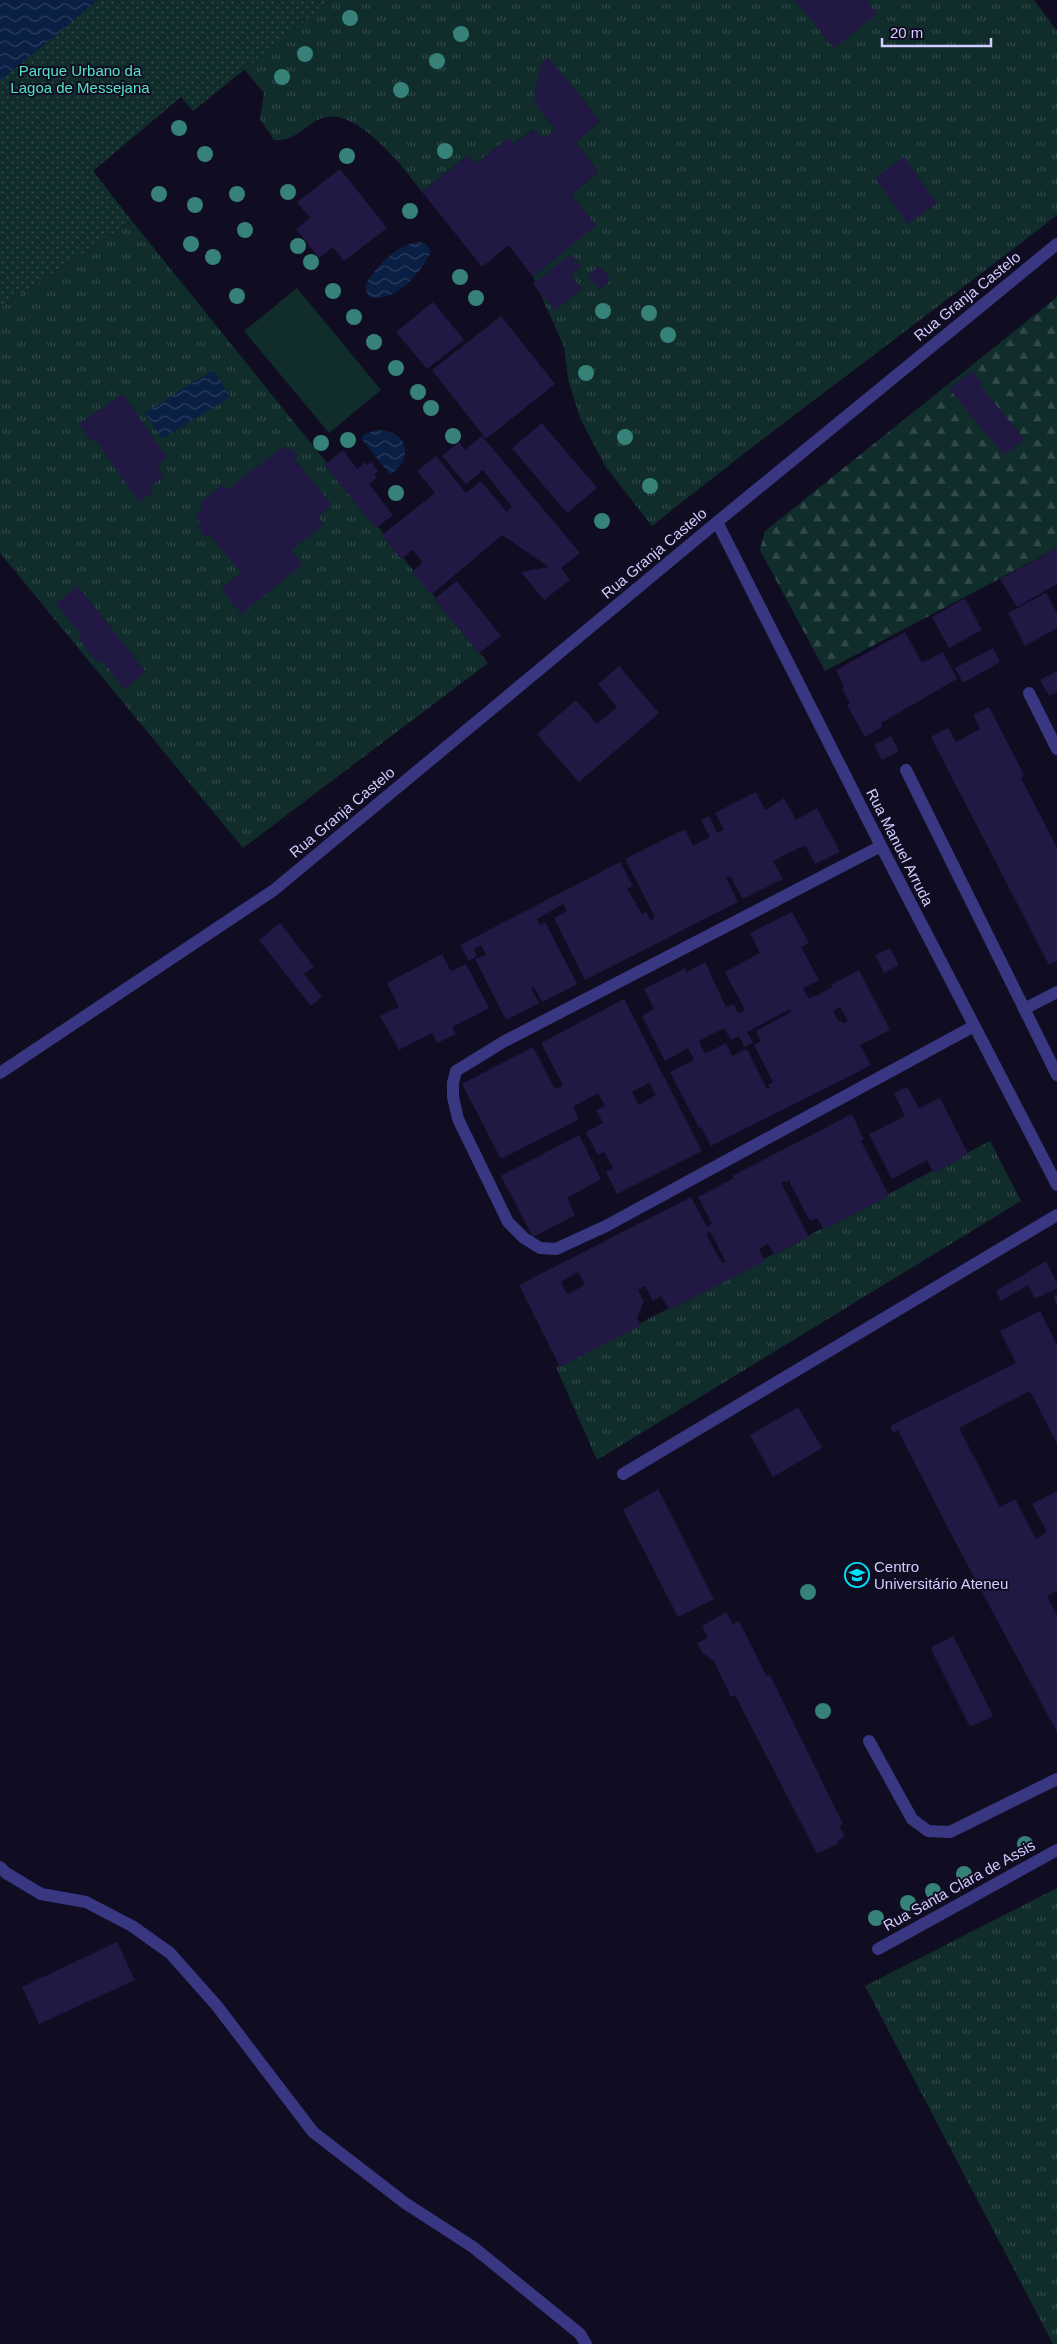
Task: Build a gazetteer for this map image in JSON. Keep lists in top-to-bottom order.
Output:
{
  "streets": {
    "street": ["Rua Granja Castelo", "Rua Manuel Arruda", "Rua Santa Clara de Assis"]
  },
  "crossings": [
    ["Rua Granja Castelo", "Rua Manuel Arruda"]
  ],
  "parks": ["Parque Urbano da Lagoa de Messejana"],
  "places": {
    "school or university": ["Centro Universitário Ateneu"]
  },
  "scale_bar": "20 m"
}
